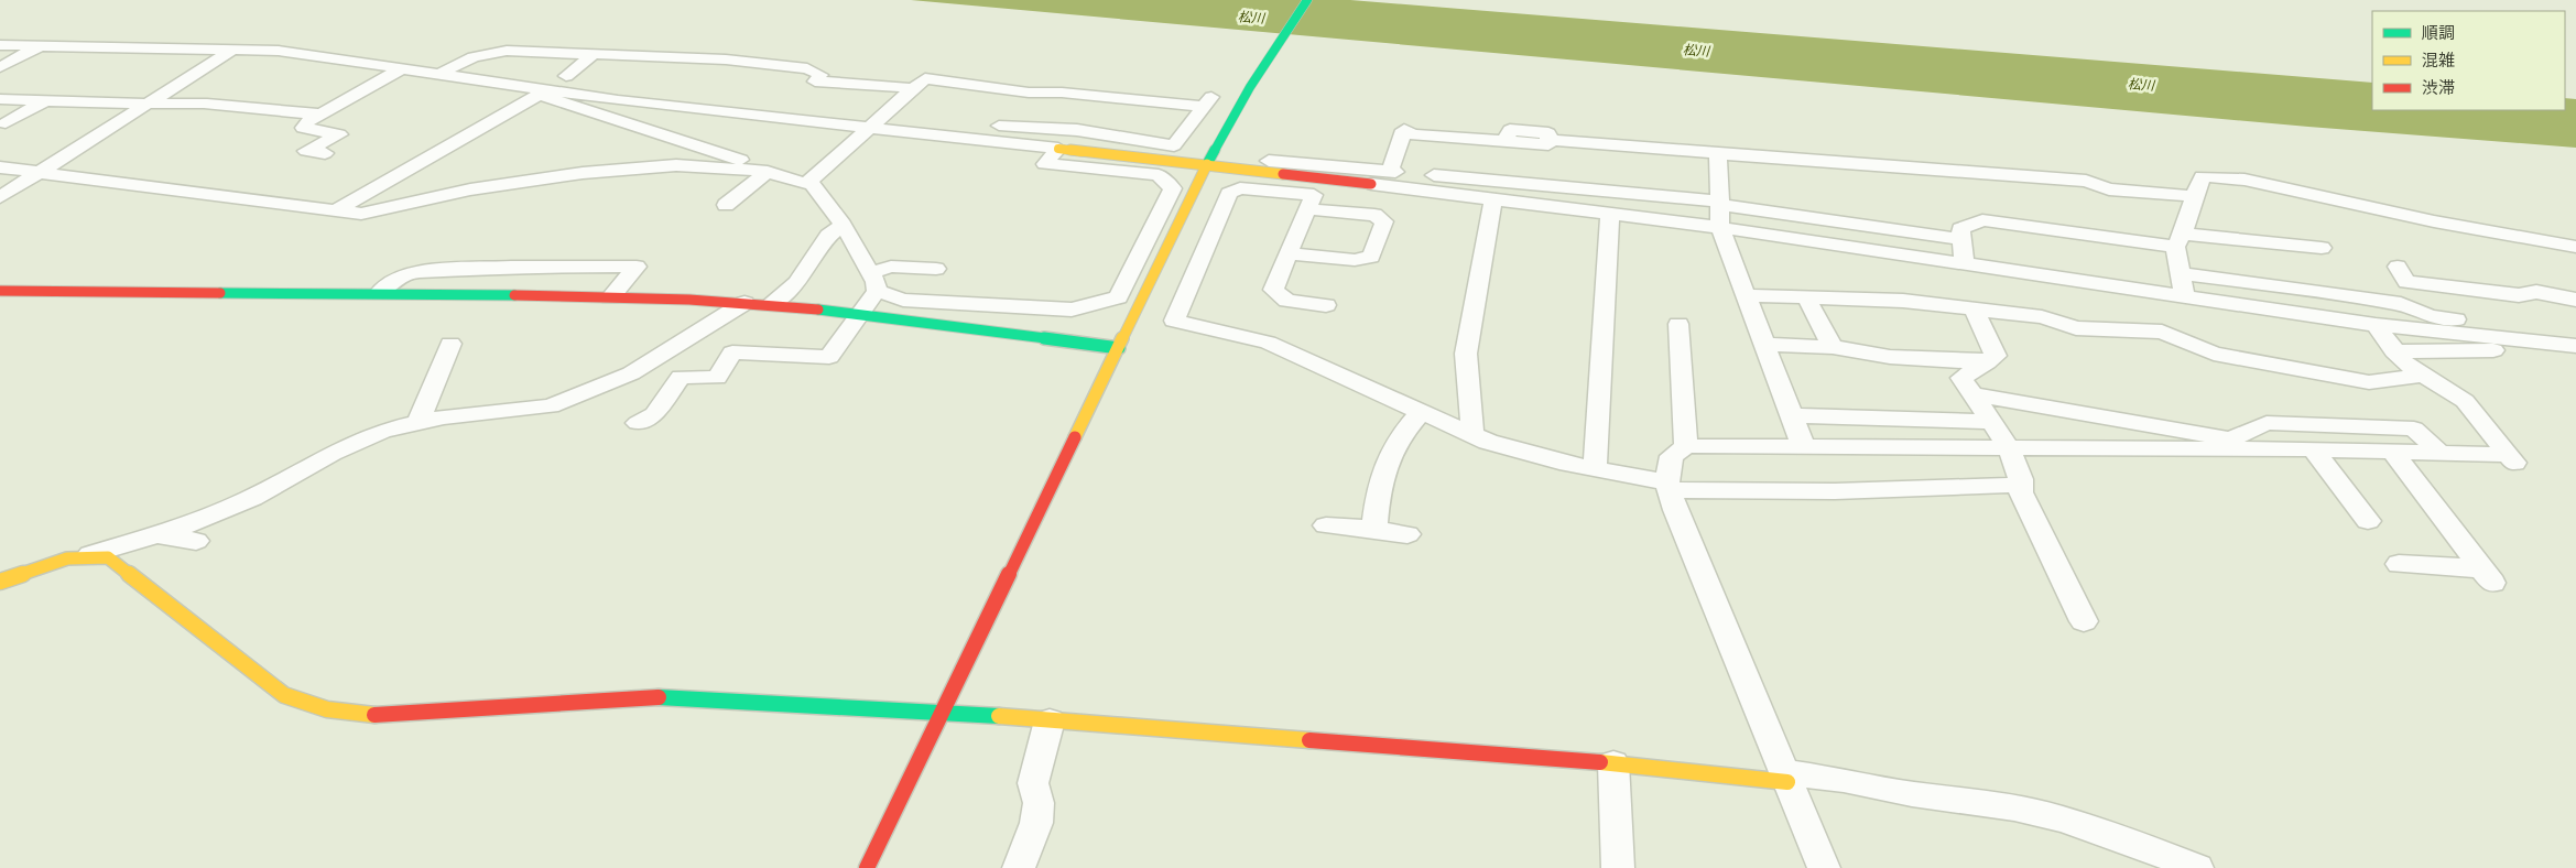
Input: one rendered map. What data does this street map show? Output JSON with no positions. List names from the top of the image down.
{
  "water": ["松川"],
  "legend": ["順調", "混雑", "渋滞"]
}
